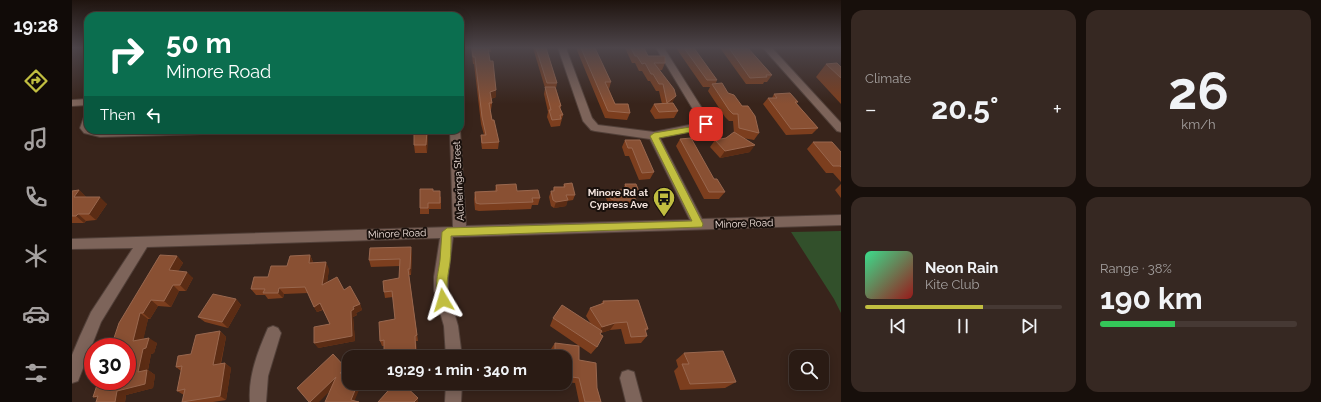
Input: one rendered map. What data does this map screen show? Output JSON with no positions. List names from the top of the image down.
{
  "streets": {
    "street": ["Alcheringa Street", "Minore Road"]
  },
  "crossings": [
    ["Alcheringa Street", "Minore Road"]
  ],
  "places": {
    "bus stop": ["Minore Rd at Cypress Ave"]
  },
  "page": {
    "tabs": "19:28",
    "tile": [
      "Climate",
      ["26", "km/h"],
      ["Range · 38%", "190 km"]
    ],
    "turn": ["50 m", "Minore Road"],
    "heat": ["−", "20.5°", "+"],
    "then": "Then",
    "song": ["Neon Rain", "Kite Club"],
    "limit": "30",
    "trip": "19:29 · 1 min · 340 m"
  }
}
